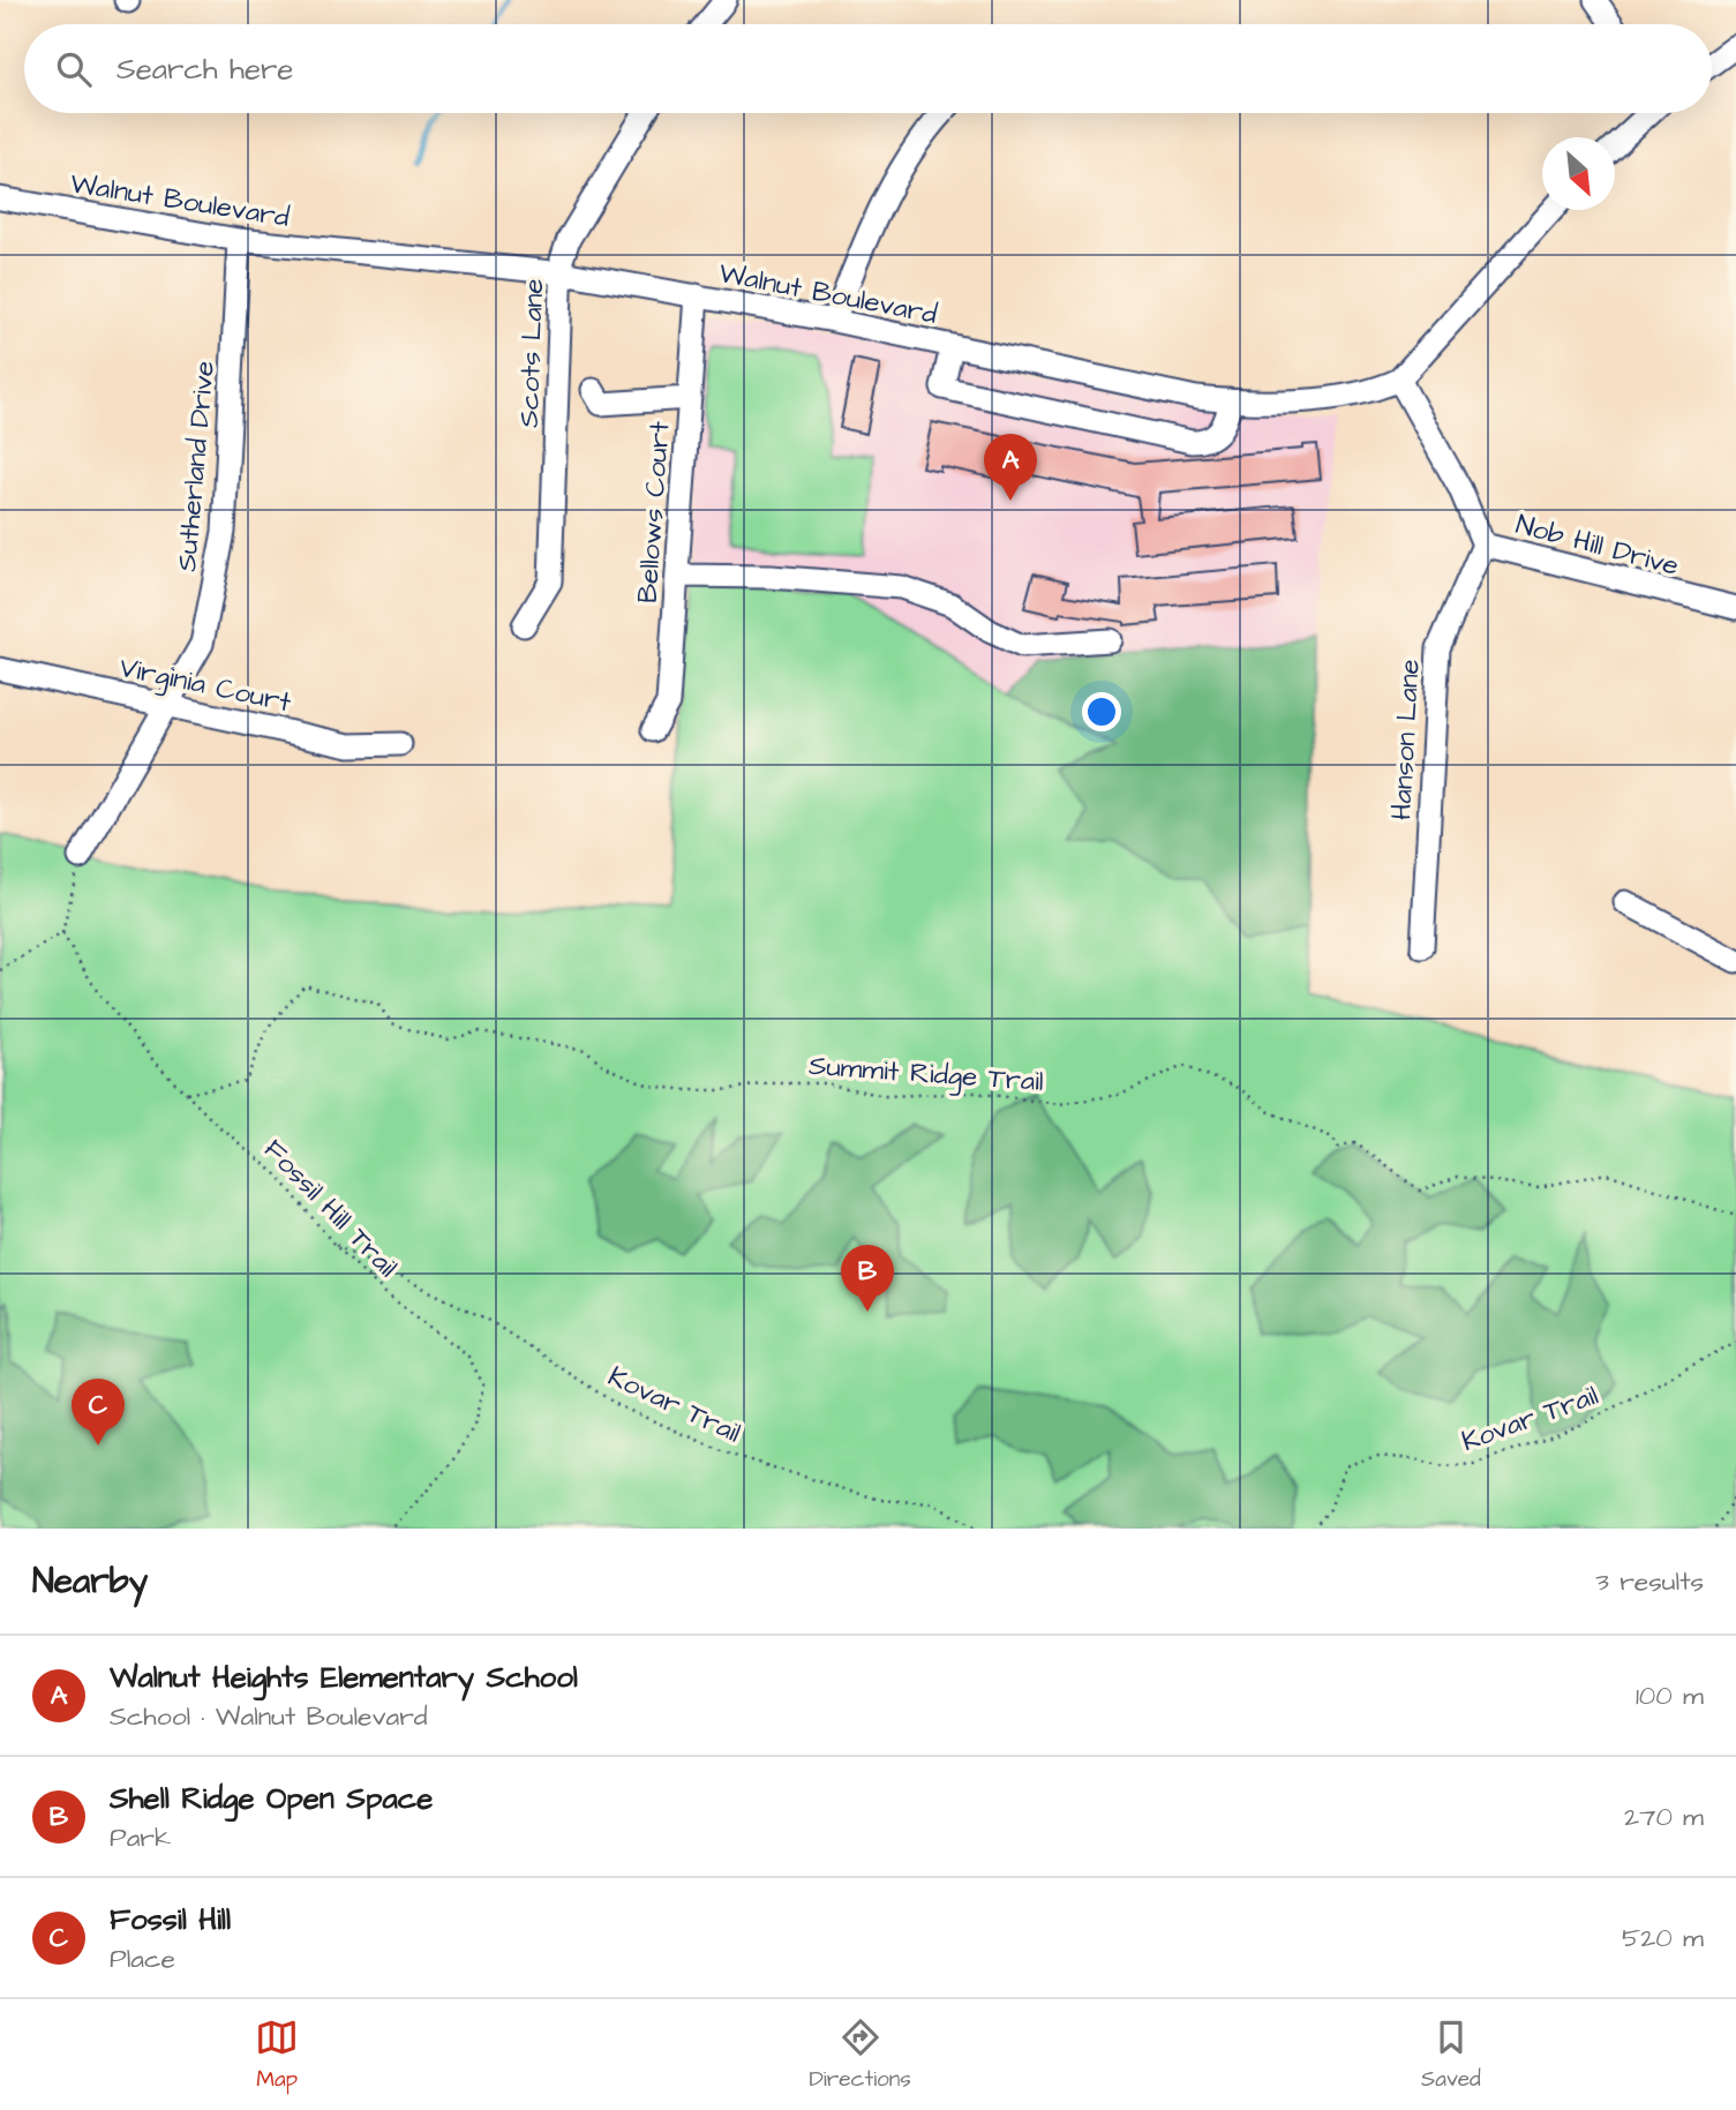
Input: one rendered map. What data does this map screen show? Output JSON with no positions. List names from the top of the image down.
{
  "streets": {
    "street": [
      "Walnut Boulevard",
      "Scots Lane",
      "Sutherland Drive",
      "Bellows Court",
      "Nob Hill Drive",
      "Virginia Court",
      "Hanson Lane"
    ],
    "path": ["Summit Ridge Trail", "Fossil Hill Trail", "Kovar Trail"]
  },
  "crossings": [
    ["Walnut Boulevard", "Scots Lane"],
    ["Walnut Boulevard", "Sutherland Drive"],
    ["Walnut Boulevard", "Bellows Court"],
    ["Walnut Boulevard", "Nob Hill Drive"],
    ["Sutherland Drive", "Virginia Court"],
    ["Nob Hill Drive", "Hanson Lane"],
    ["Summit Ridge Trail", "Fossil Hill Trail"],
    ["Fossil Hill Trail", "Kovar Trail"]
  ],
  "north": "bottom right",
  "page": {
    "search": "Search here",
    "pins": ["A", "B", "C"],
    "heading": ["Nearby", "3 results"],
    "list": [
      {
        "mark": "A",
        "name": "Walnut Heights Elementary School",
        "note": "School · Walnut Boulevard",
        "value": "100 m"
      },
      {
        "mark": "B",
        "name": "Shell Ridge Open Space",
        "note": "Park",
        "value": "270 m"
      },
      {
        "mark": "C",
        "name": "Fossil Hill",
        "note": "Place",
        "value": "520 m"
      }
    ],
    "nav": ["Map", "Directions", "Saved"]
  }
}
